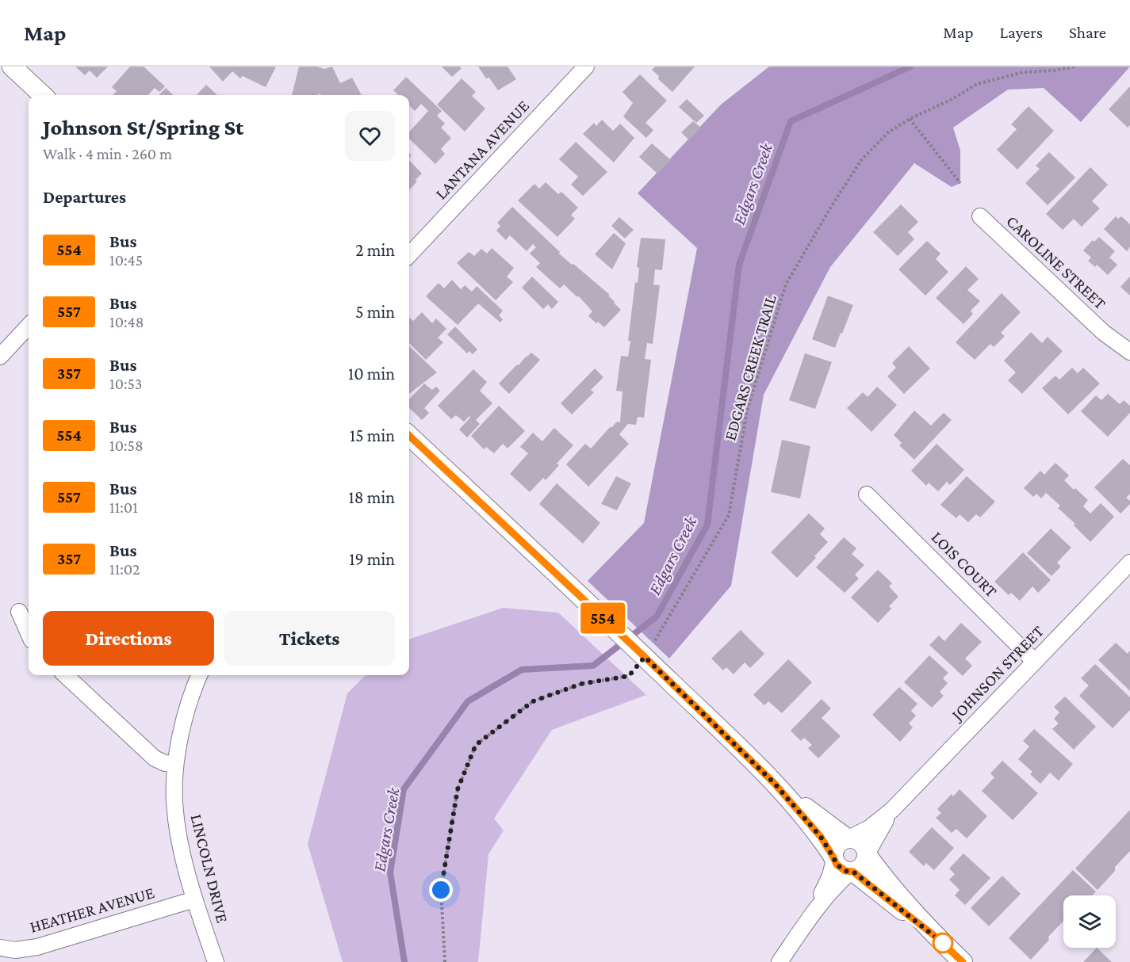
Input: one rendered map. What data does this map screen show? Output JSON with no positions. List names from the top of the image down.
{
  "streets": {
    "street": [
      "LANTANA AVENUE",
      "CAROLINE STREET",
      "LOIS COURT",
      "JOHNSON STREET",
      "LINCOLN DRIVE",
      "HEATHER AVENUE"
    ],
    "path": ["EDGARS CREEK TRAIL"]
  },
  "crossings": [
    ["LOIS COURT", "JOHNSON STREET"],
    ["LINCOLN DRIVE", "HEATHER AVENUE"]
  ],
  "water": ["Edgars Creek"],
  "lines": ["bus line 554"],
  "page": {
    "header": "Map",
    "nav": ["Map", "Layers", "Share"],
    "on_map": "554",
    "heading": [
      ["Johnson St/Spring St", "Walk · 4 min · 260 m"],
      "Departures"
    ],
    "list": [
      {
        "mark": "554",
        "name": "Bus",
        "note": "10:45",
        "value": "2 min"
      },
      {
        "mark": "557",
        "name": "Bus",
        "note": "10:48",
        "value": "5 min"
      },
      {
        "mark": "357",
        "name": "Bus",
        "note": "10:53",
        "value": "10 min"
      },
      {
        "mark": "554",
        "name": "Bus",
        "note": "10:58",
        "value": "15 min"
      },
      {
        "mark": "557",
        "name": "Bus",
        "note": "11:01",
        "value": "18 min"
      },
      {
        "mark": "357",
        "name": "Bus",
        "note": "11:02",
        "value": "19 min"
      }
    ],
    "buttons": ["Directions", "Tickets"]
  }
}
